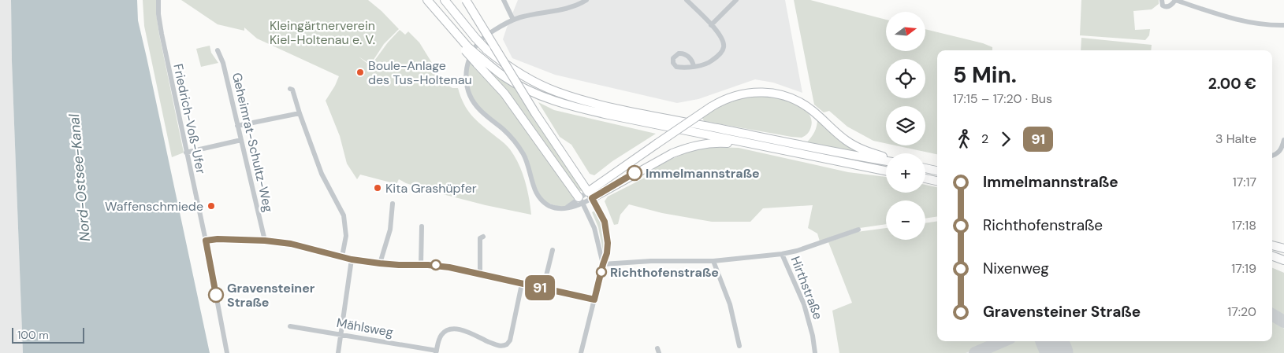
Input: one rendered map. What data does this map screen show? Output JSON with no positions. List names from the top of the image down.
{
  "streets": {
    "street": [
      "Friedrich-Voß-Ufer",
      "Geheimrat-Schultz-Weg",
      "Hirthstraße",
      "Mählsweg"
    ]
  },
  "water": ["Nord-Ostsee-Kanal"],
  "parks": ["Kleingärtnerverein Kiel-Holtenau e. V."],
  "places": [
    "Boule-Anlage des Tus-Holtenau",
    "Immelmannstraße",
    "Kita Grashüpfer",
    "Waffenschmiede",
    "Richthofenstraße",
    "Gravensteiner Straße"
  ],
  "lines": ["bus line 91"],
  "scale_bar": "100 m",
  "north": "right",
  "page": {
    "on_map": "91",
    "map_buttons": ["+", "−"],
    "heading": ["5 Min.", "17:15 – 17:20 · Bus", "2.00 €"],
    "legs": ["2", "91", "3 Halte"],
    "list": [
      {
        "name": "Immelmannstraße",
        "value": "17:17"
      },
      {
        "name": "Richthofenstraße",
        "value": "17:18"
      },
      {
        "name": "Nixenweg",
        "value": "17:19"
      },
      {
        "name": "Gravensteiner Straße",
        "value": "17:20"
      }
    ],
    "scale": "100 m"
  }
}
